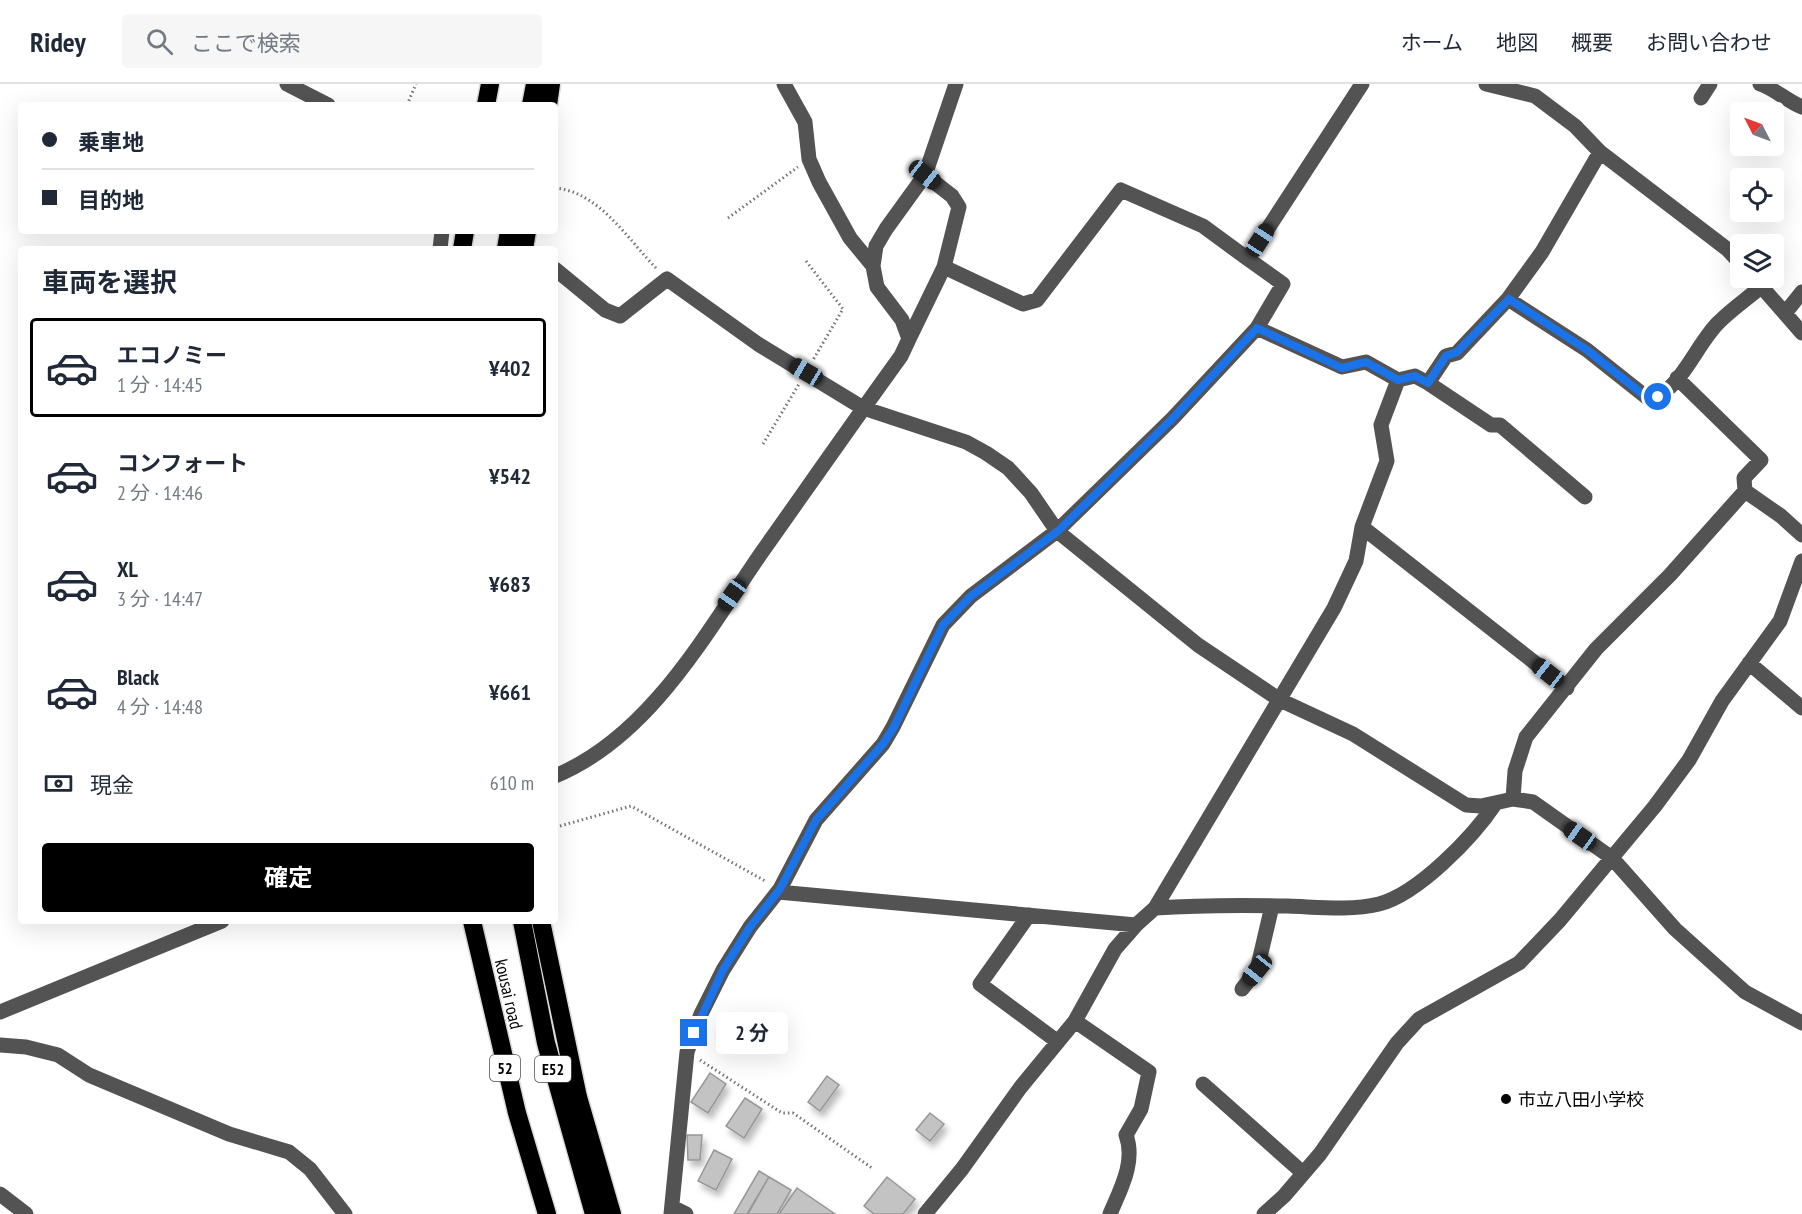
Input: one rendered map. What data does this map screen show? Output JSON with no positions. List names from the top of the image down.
{
  "streets": {
    "highway": ["kousai road", "52", "E52"]
  },
  "places": ["市立八田小学校"],
  "north": "top left",
  "page": {
    "header": "Ridey",
    "search": "ここで検索",
    "nav": [
      "ホーム",
      "地図",
      "概要",
      "お問い合わせ"
    ],
    "banner": ["乗車地", "目的地"],
    "heading": "車両を選択",
    "list": [
      {
        "name": "エコノミー",
        "note": "1 分 · 14:45",
        "value": "¥402"
      },
      {
        "name": "コンフォート",
        "note": "2 分 · 14:46",
        "value": "¥542"
      },
      {
        "name": "XL",
        "note": "3 分 · 14:47",
        "value": "¥683"
      },
      {
        "name": "Black",
        "note": "4 分 · 14:48",
        "value": "¥661"
      }
    ],
    "pay": ["現金", "610 m"],
    "buttons": "確定",
    "bubble": "2 分"
  }
}
